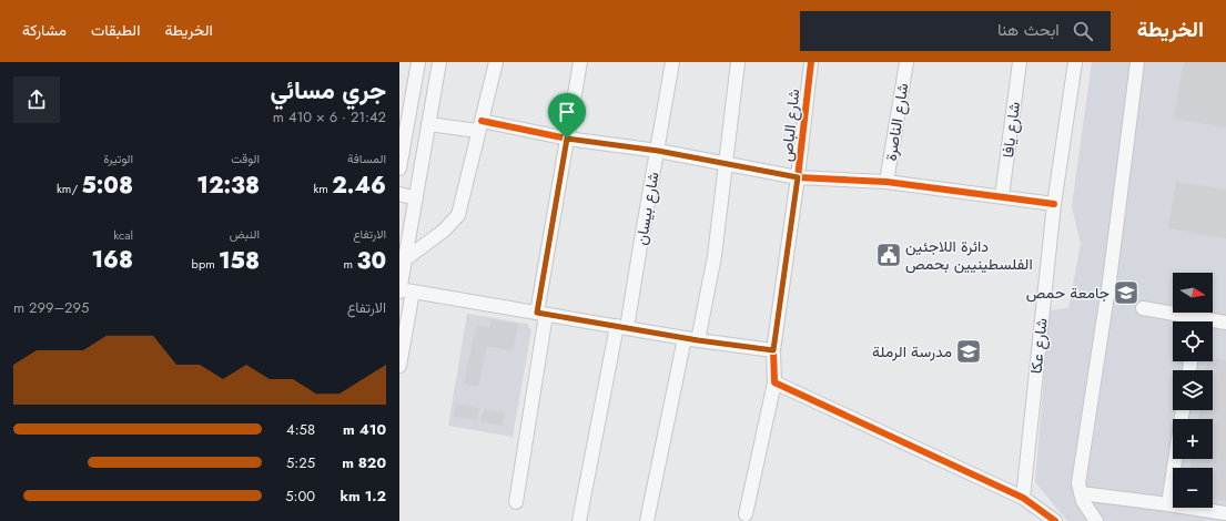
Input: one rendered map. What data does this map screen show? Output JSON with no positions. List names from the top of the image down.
{
  "streets": {
    "street": [
      "شارع الناصرة",
      "شارع الباص",
      "شارع يافا",
      "شارع بيسان",
      "شارع عكا"
    ]
  },
  "places": {
    "public building": ["دائرة اللاجئين الفلسطينيين بحمص"],
    "school or university": ["جامعة حمص", "مدرسة الرملة"]
  },
  "north": "right",
  "page": {
    "header": "الخريطة",
    "search": "ابحث هنا",
    "nav": ["الخريطة", "الطبقات", "مشاركة"],
    "heading": ["جري مسائي", "21:42 · 6 × 410 m"],
    "stats": [
      ["المسافة", "2.46 km"],
      ["الوقت", "12:38"],
      ["الوتيرة", "5:08 /km"],
      ["الارتفاع", "30 m"],
      ["النبض", "158 bpm"],
      ["kcal", "168"]
    ],
    "map_buttons": ["+", "−"],
    "chart": ["الارتفاع", "295–299 m"],
    "list": [
      {
        "name": "410 m",
        "note": "4:58"
      },
      {
        "name": "820 m",
        "note": "5:25"
      },
      {
        "name": "1.2 km",
        "note": "5:00"
      }
    ]
  }
}
